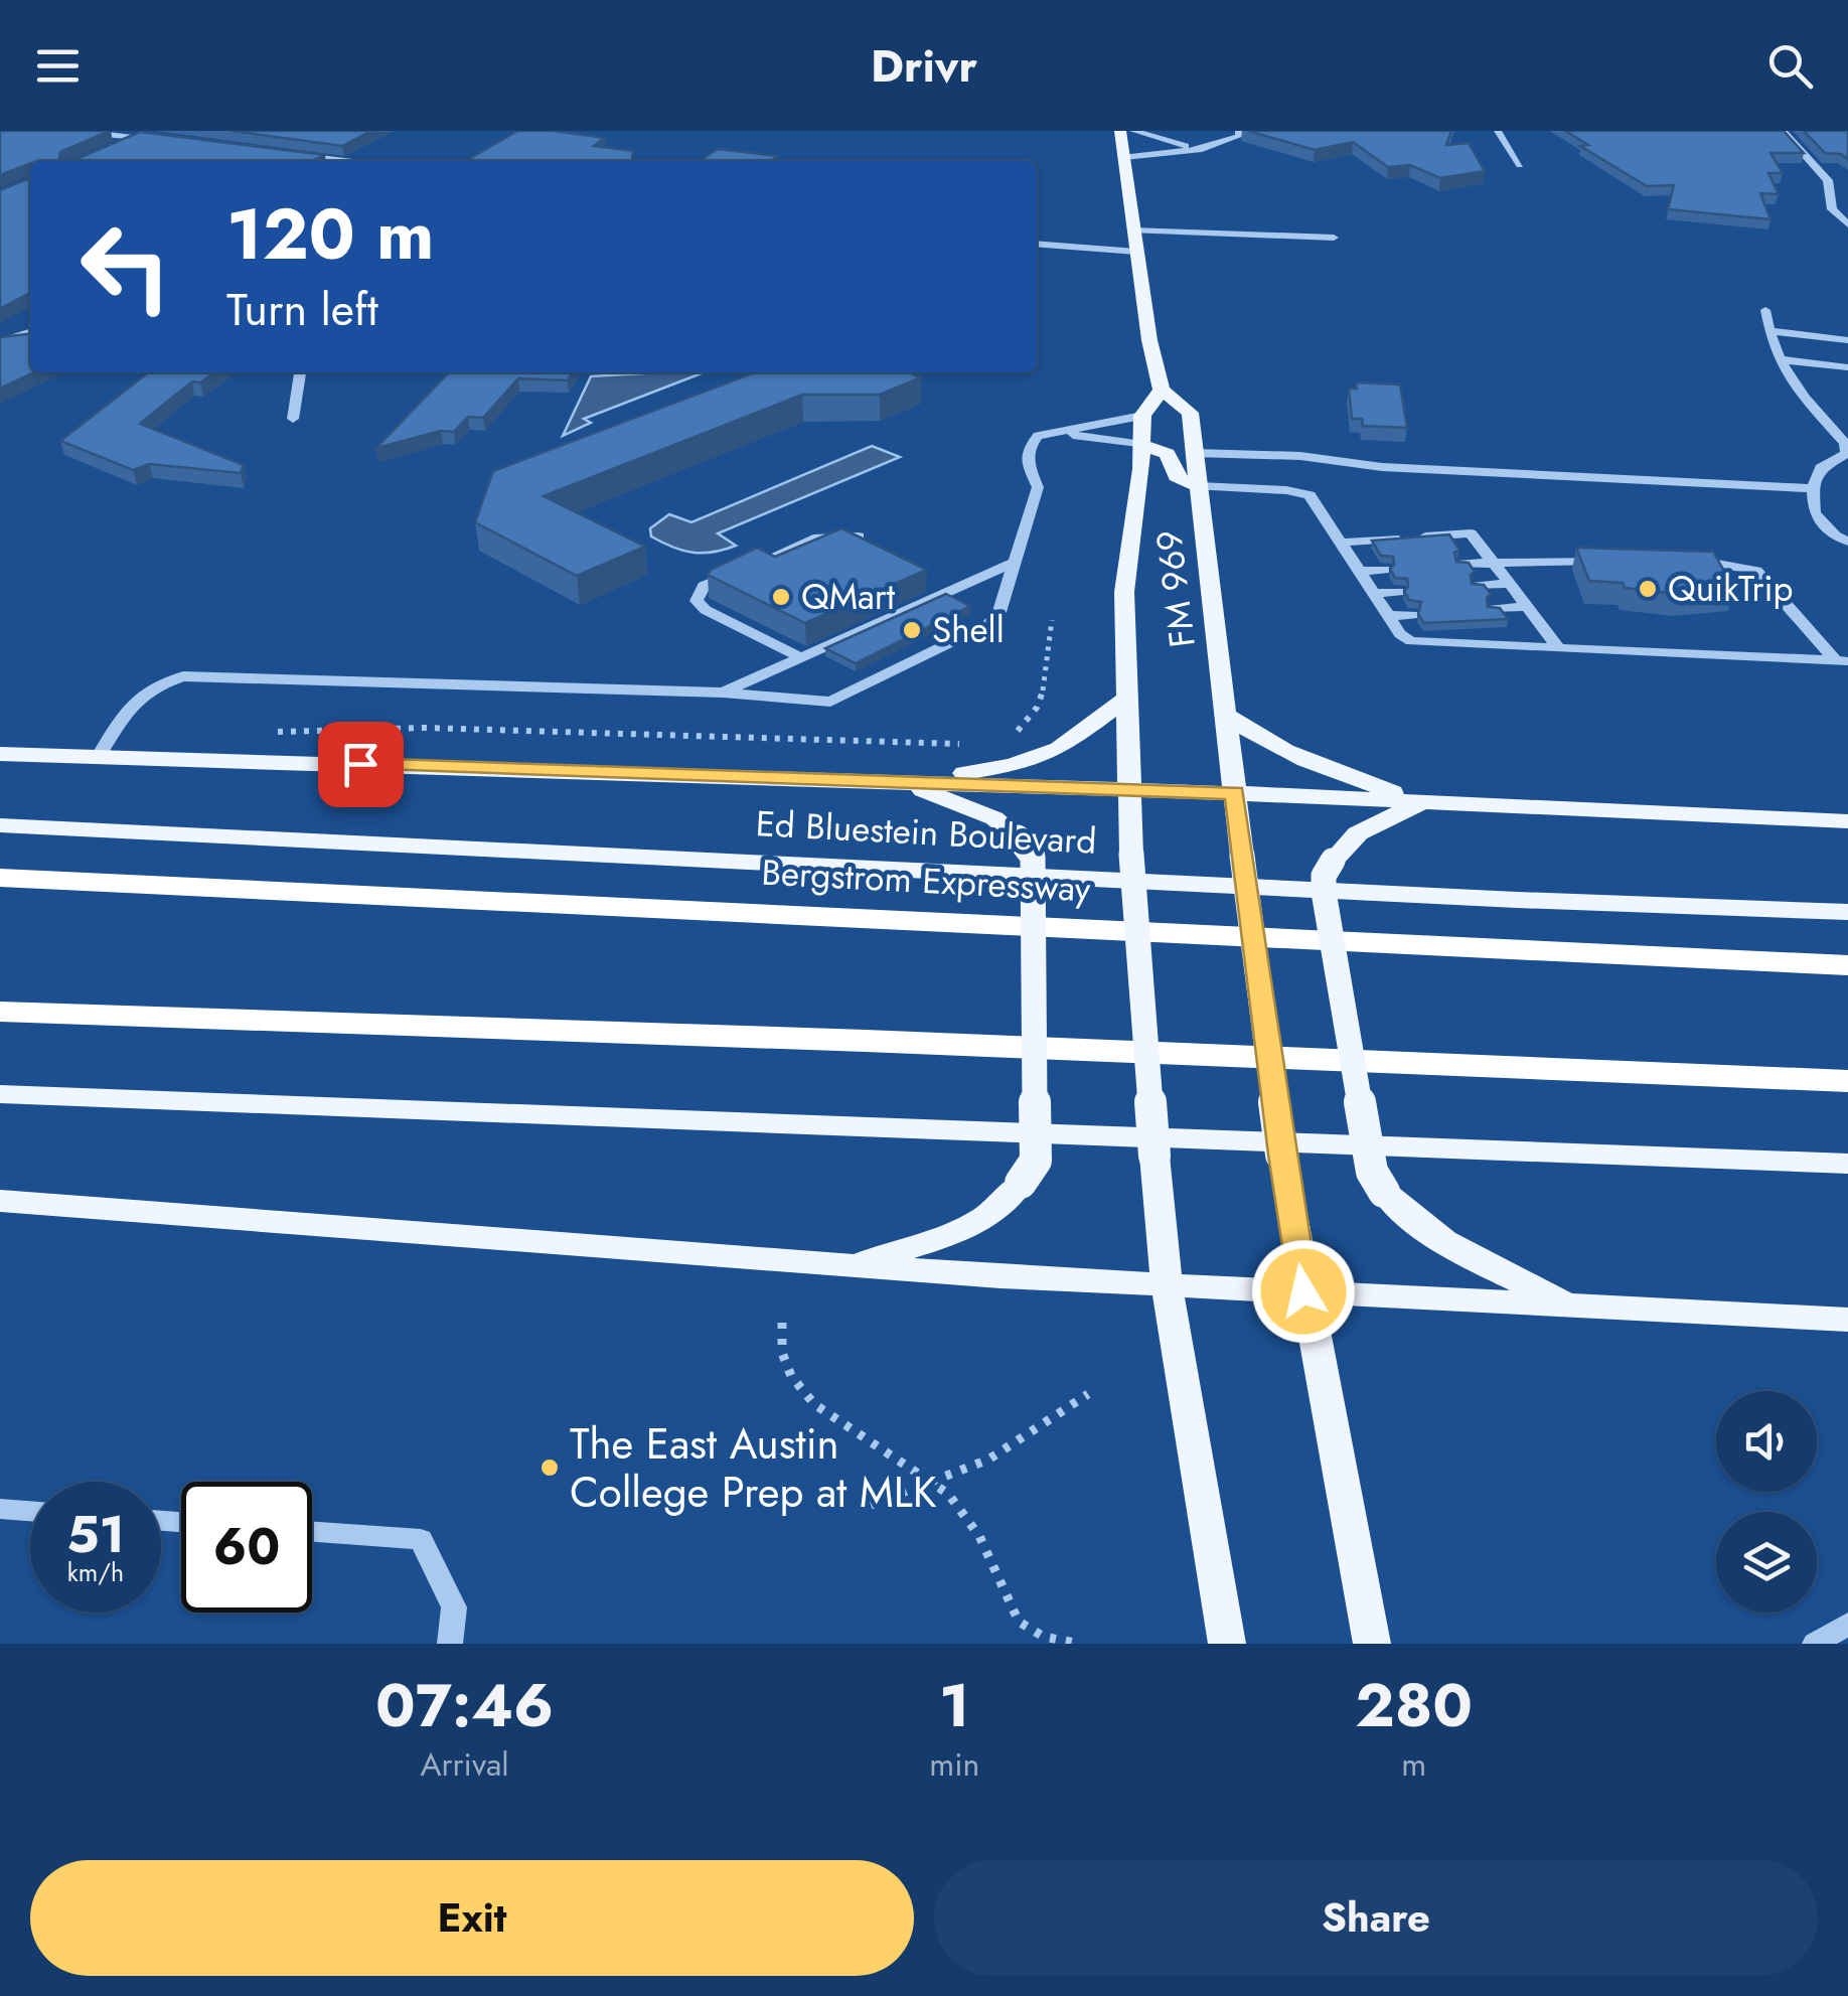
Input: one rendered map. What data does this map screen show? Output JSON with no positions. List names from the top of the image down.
{
  "streets": {
    "highway": ["Bergstrom Expressway"],
    "main road": ["FM 969", "Ed Bluestein Boulevard"]
  },
  "crossings": [
    ["FM 969", "Ed Bluestein Boulevard"]
  ],
  "places": [
    "QuikTrip",
    "QMart",
    "Shell",
    "The East Austin College Prep at MLK"
  ],
  "page": {
    "header": "Drivr",
    "turn": ["120 m", "Turn left"],
    "speed": "51 km/h",
    "limit": "60",
    "eta": [
      "07:46",
      "Arrival",
      "1",
      "min",
      "280",
      "m"
    ],
    "buttons": ["Exit", "Share"]
  }
}
